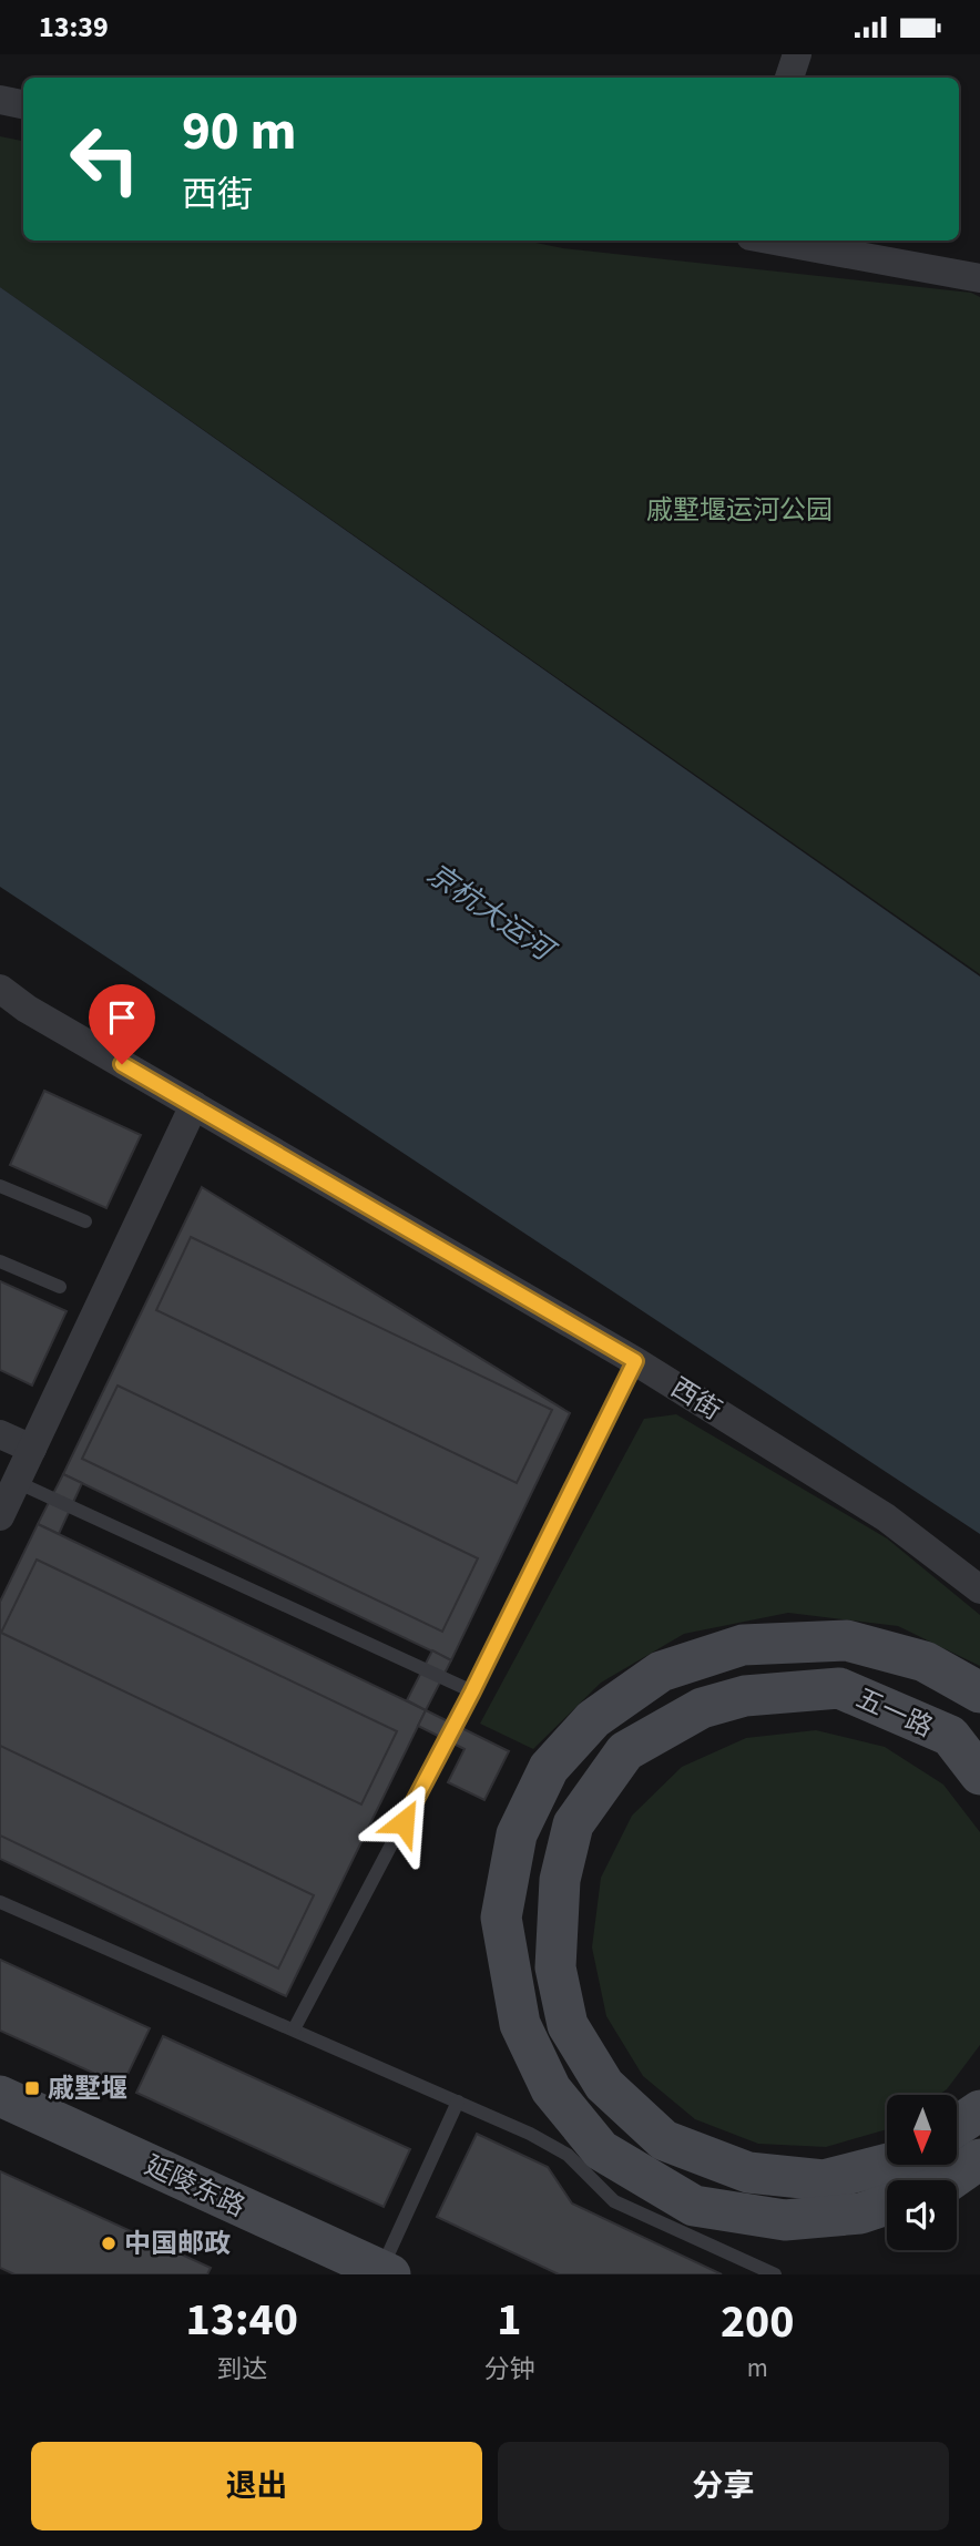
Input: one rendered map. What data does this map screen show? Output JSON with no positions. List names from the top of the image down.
{
  "streets": {
    "main road": ["五一路", "延陵东路"],
    "street": ["西街"]
  },
  "water": ["京杭大运河"],
  "parks": ["戚墅堰运河公园"],
  "places": {
    "transit": ["戚墅堰"],
    "other": ["中国邮政"]
  },
  "north": "bottom",
  "page": {
    "status": "13:39",
    "turn": ["90 m", "西街"],
    "eta": [
      "13:40",
      "到达",
      "1",
      "分钟",
      "200",
      "m"
    ],
    "buttons": ["退出", "分享"]
  }
}
